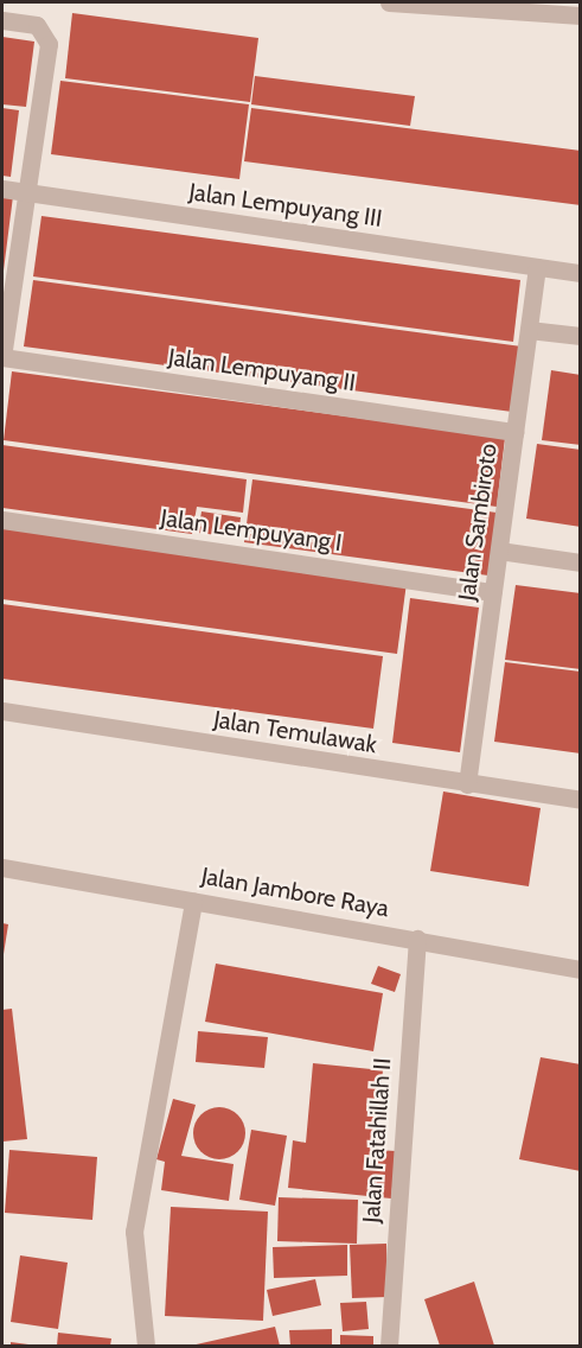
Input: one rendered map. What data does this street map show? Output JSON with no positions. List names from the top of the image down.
{
  "streets": {
    "street": [
      "Jalan Lempuyang III",
      "Jalan Lempuyang II",
      "Jalan Sambiroto",
      "Jalan Lempuyang I",
      "Jalan Temulawak",
      "Jalan Jambore Raya",
      "Jalan Fatahillah II"
    ]
  },
  "crossings": [
    ["Jalan Lempuyang III", "Jalan Sambiroto"],
    ["Jalan Lempuyang II", "Jalan Sambiroto"],
    ["Jalan Sambiroto", "Jalan Lempuyang I"],
    ["Jalan Sambiroto", "Jalan Temulawak"],
    ["Jalan Jambore Raya", "Jalan Fatahillah II"]
  ]
}
